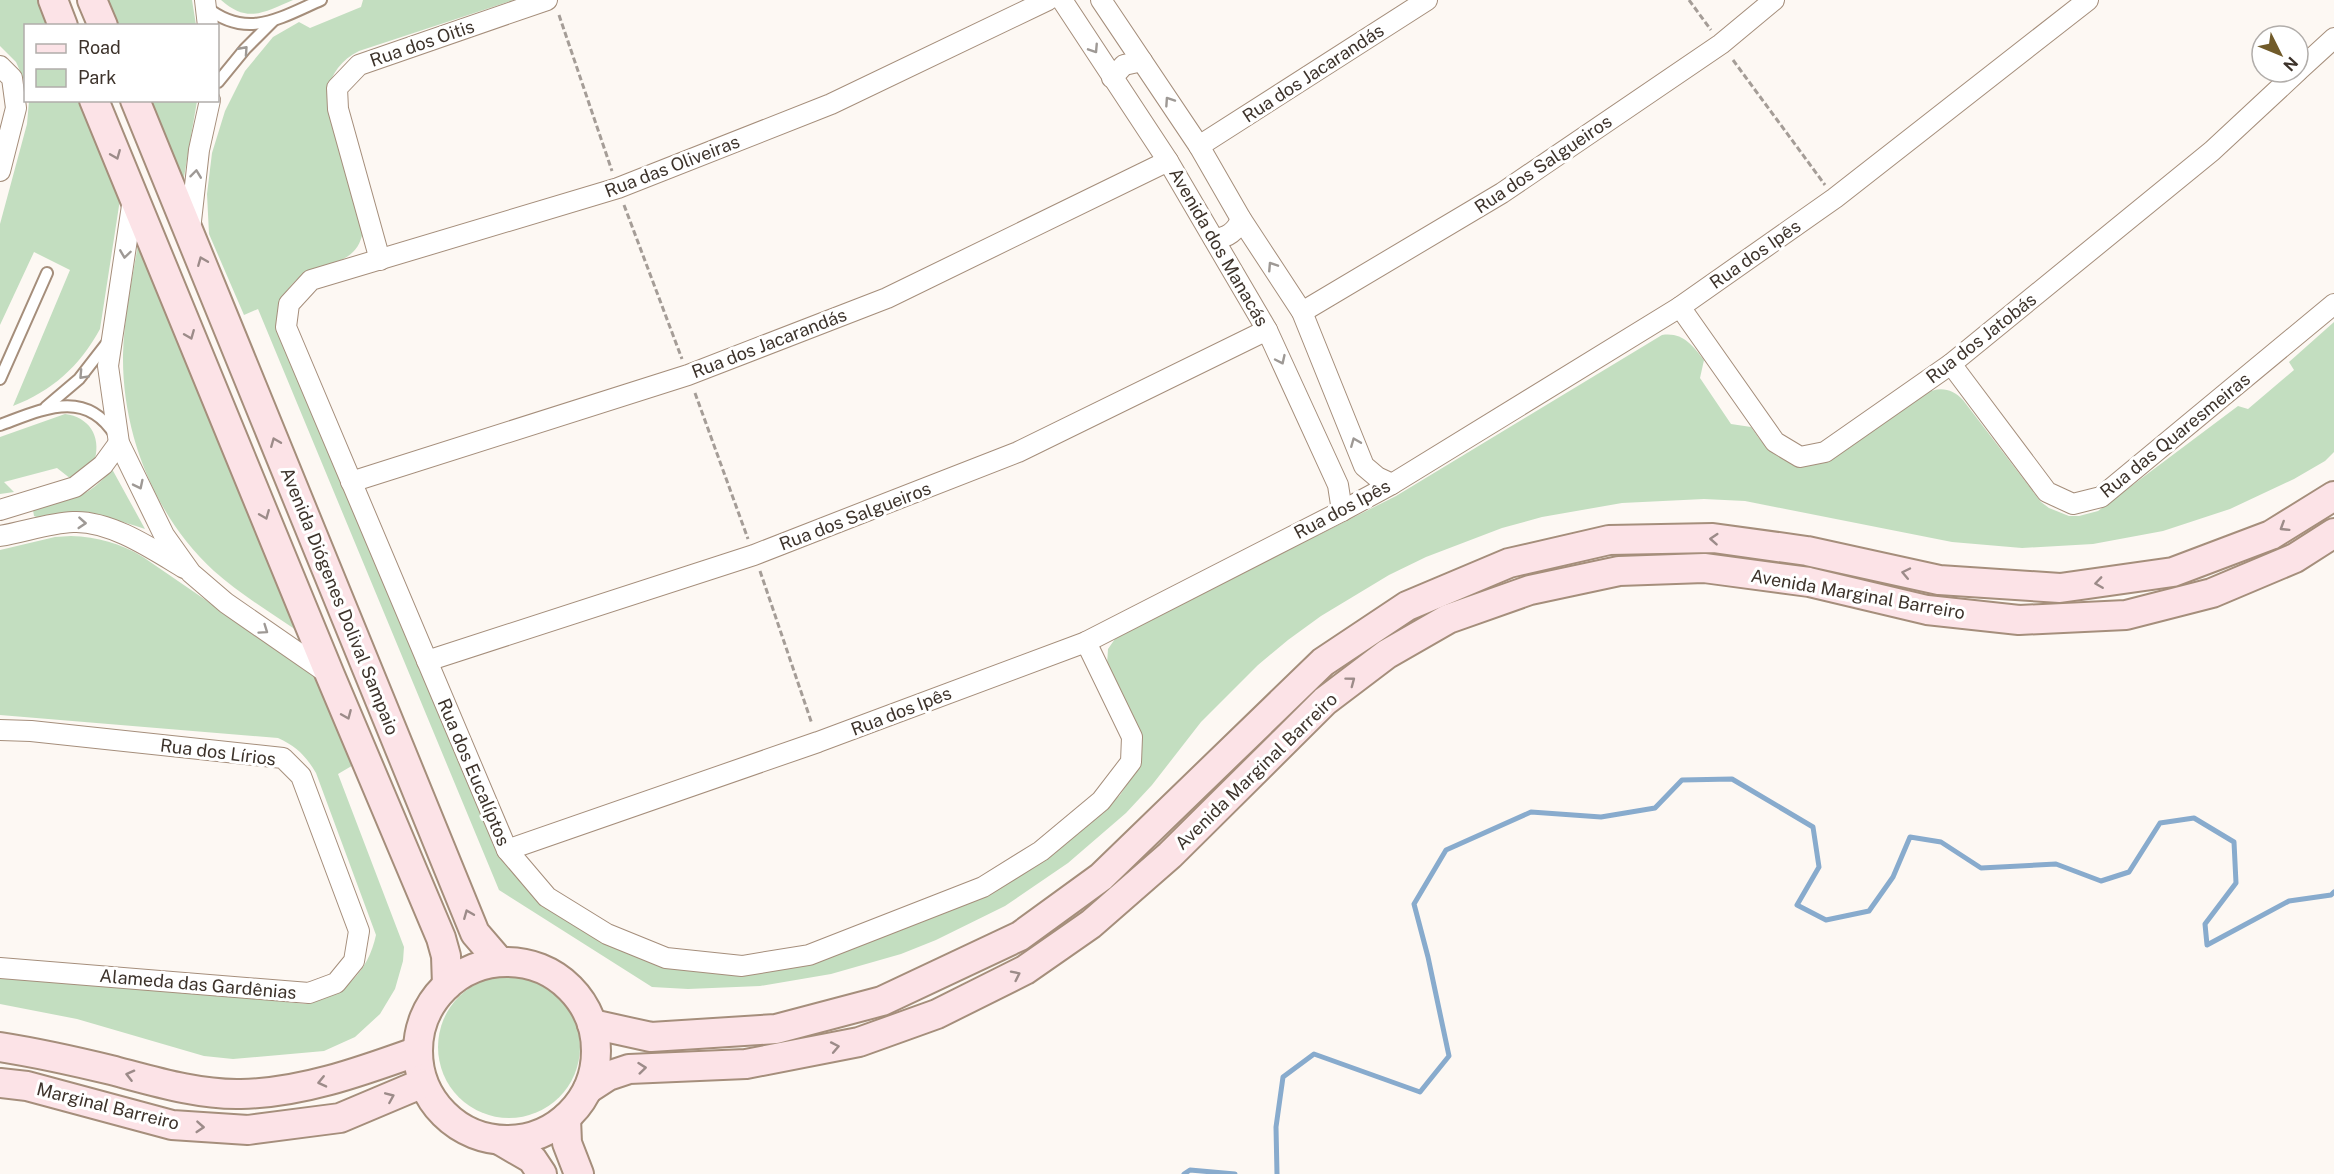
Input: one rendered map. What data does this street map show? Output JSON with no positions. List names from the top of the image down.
{
  "streets": {
    "street": [
      "Rua dos Oitis",
      "Rua dos Jacarandás",
      "Rua dos Salgueiros",
      "Rua das Oliveiras",
      "Avenida dos Manacás",
      "Rua dos Ipês",
      "Rua dos Jatobás",
      "Rua das Quaresmeiras",
      "Avenida Marginal Barreiro",
      "Avenida Diógenes Dolival Sampaio",
      "Rua dos Lírios",
      "Rua dos Eucalíptos",
      "Alameda das Gardênias",
      "Marginal Barreiro"
    ]
  },
  "crossings": [
    ["Rua dos Oitis", "Rua das Oliveiras"],
    ["Rua dos Jacarandás", "Avenida dos Manacás"],
    ["Rua dos Jacarandás", "Rua dos Eucalíptos"],
    ["Rua dos Salgueiros", "Avenida dos Manacás"],
    ["Rua dos Salgueiros", "Rua dos Eucalíptos"],
    ["Rua das Oliveiras", "Rua dos Eucalíptos"],
    ["Avenida dos Manacás", "Rua dos Ipês"],
    ["Rua dos Ipês", "Rua dos Jatobás"],
    ["Rua dos Ipês", "Rua dos Eucalíptos"],
    ["Rua dos Jatobás", "Rua das Quaresmeiras"],
    ["Avenida Marginal Barreiro", "Avenida Diógenes Dolival Sampaio"],
    ["Avenida Marginal Barreiro", "Marginal Barreiro"],
    ["Avenida Diógenes Dolival Sampaio", "Marginal Barreiro"],
    ["Rua dos Lírios", "Alameda das Gardênias"]
  ],
  "legend": ["Road", "Park"],
  "north": "bottom right"
}
